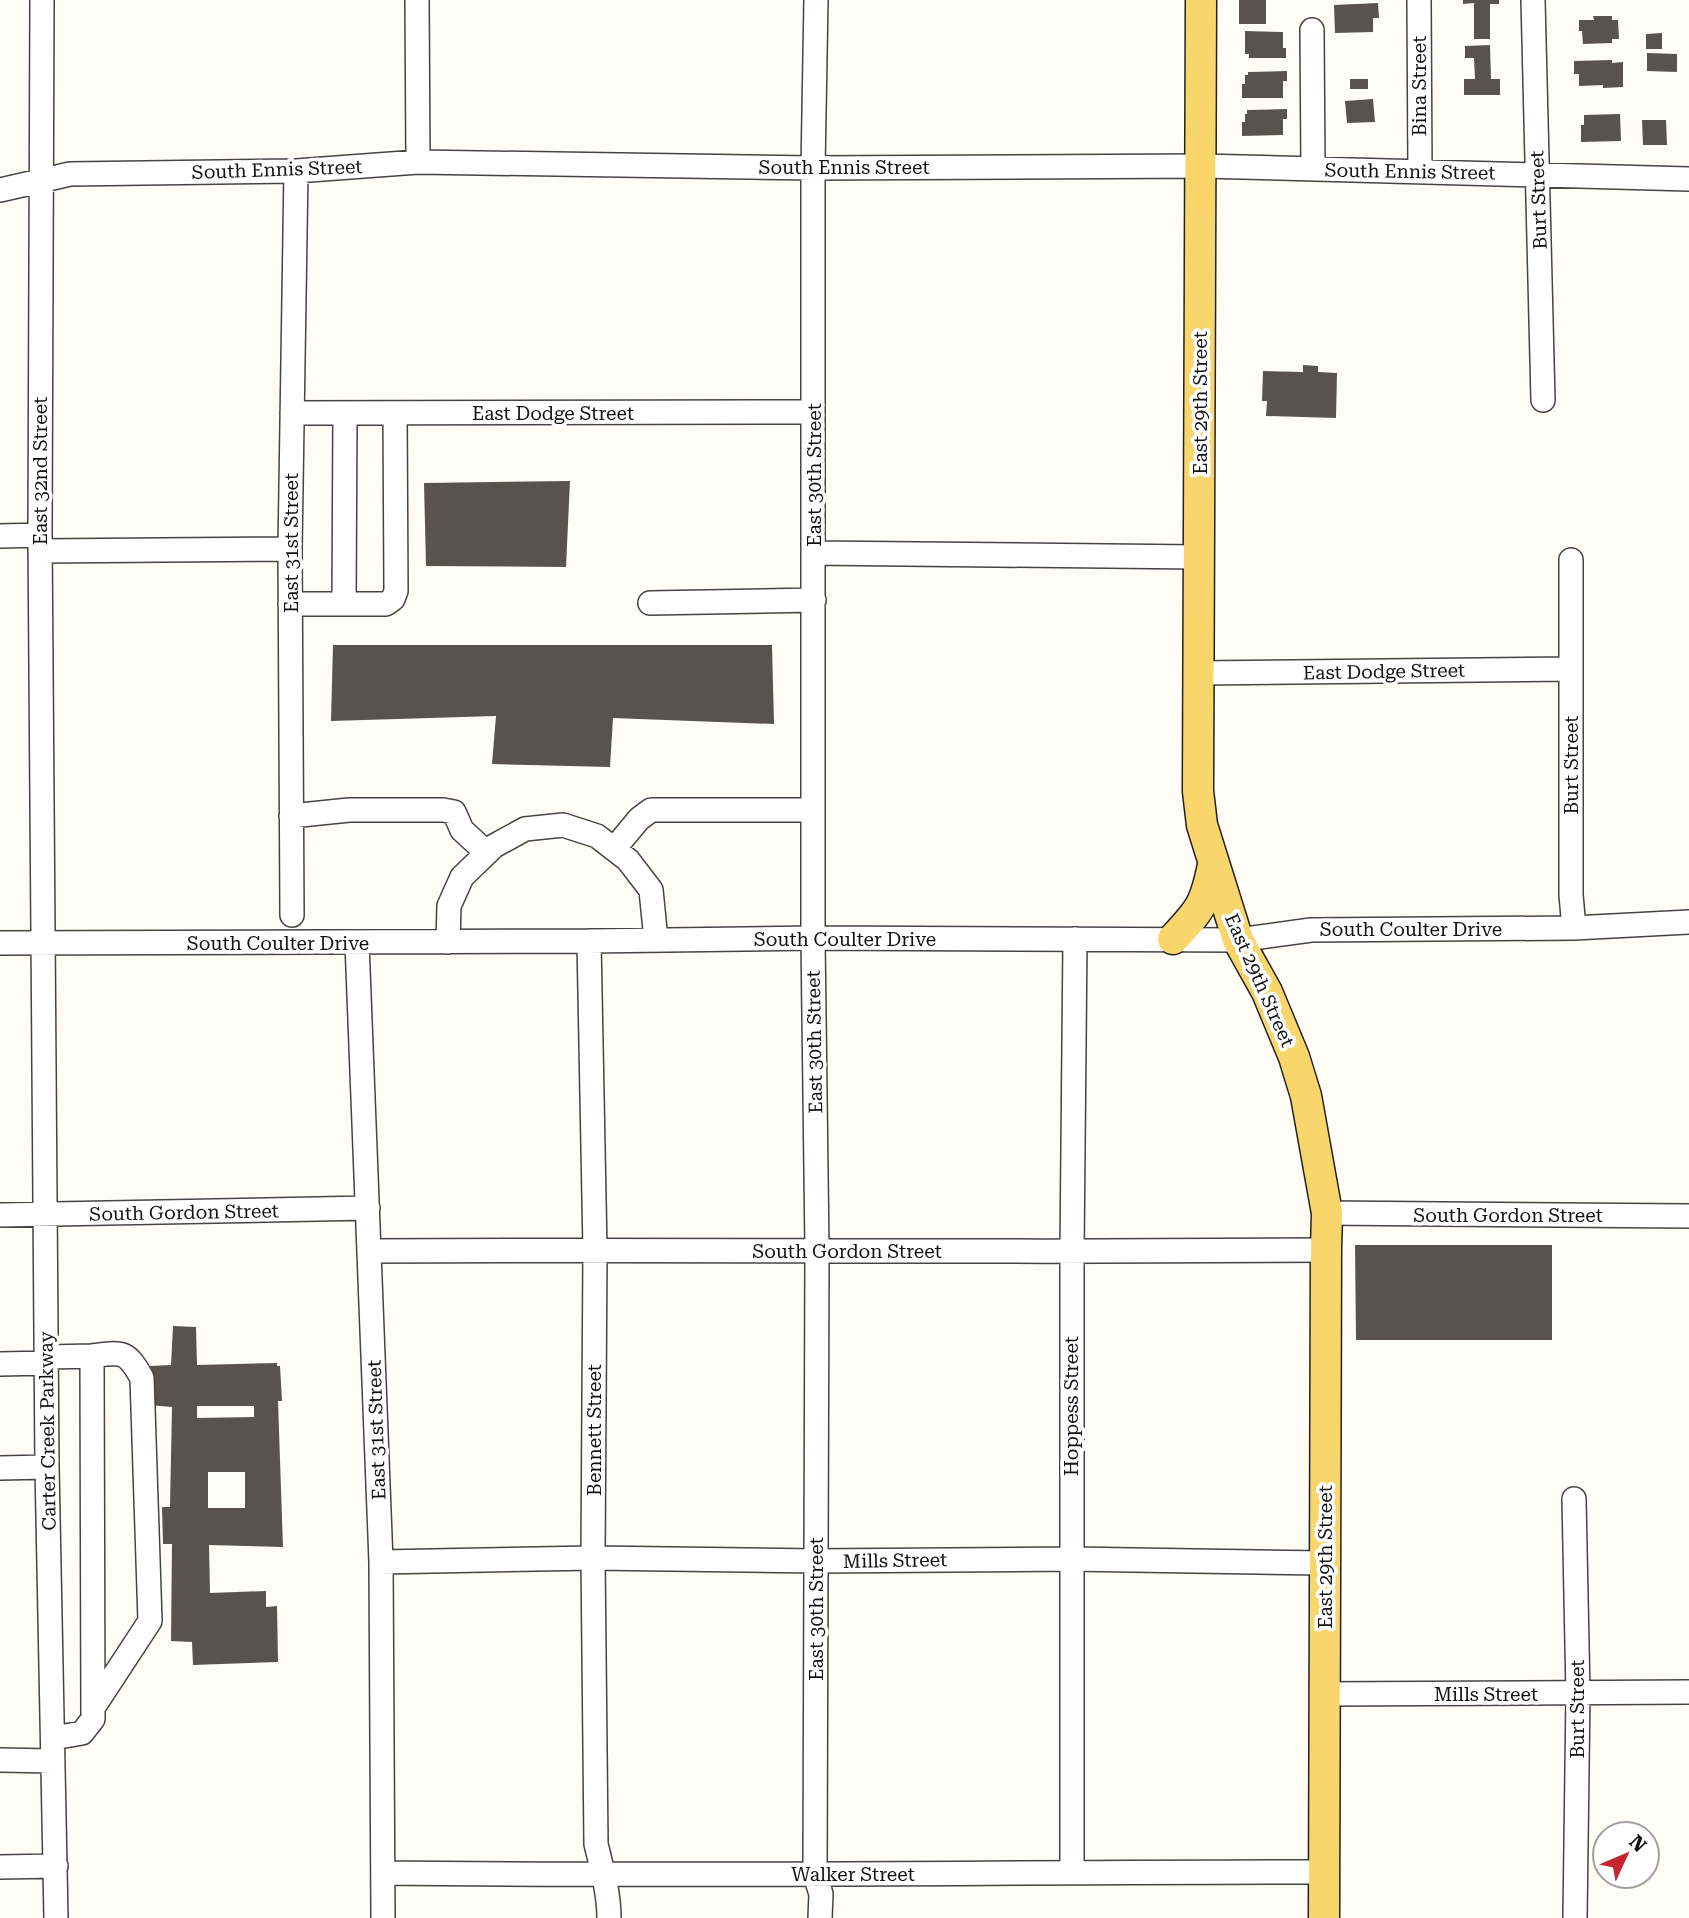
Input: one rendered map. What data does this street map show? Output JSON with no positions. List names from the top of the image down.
{
  "streets": {
    "main road": ["East 29th Street"],
    "street": [
      "Bina Street",
      "South Ennis Street",
      "Burt Street",
      "East Dodge Street",
      "East 32nd Street",
      "East 30th Street",
      "East 31st Street",
      "South Coulter Drive",
      "South Gordon Street",
      "Hoppess Street",
      "Bennett Street",
      "Carter Creek Parkway",
      "Mills Street",
      "Walker Street"
    ]
  },
  "crossings": [
    ["Bina Street", "South Ennis Street"],
    ["South Ennis Street", "Burt Street"],
    ["South Ennis Street", "East 29th Street"],
    ["South Ennis Street", "East 32nd Street"],
    ["South Ennis Street", "East 30th Street"],
    ["South Ennis Street", "East 31st Street"],
    ["Burt Street", "East Dodge Street"],
    ["Burt Street", "South Coulter Drive"],
    ["Burt Street", "Mills Street"],
    ["East 29th Street", "East Dodge Street"],
    ["East 29th Street", "South Coulter Drive"],
    ["East 29th Street", "South Gordon Street"],
    ["East 29th Street", "Mills Street"],
    ["East 29th Street", "Walker Street"],
    ["East Dodge Street", "East 30th Street"],
    ["East Dodge Street", "East 31st Street"],
    ["East 32nd Street", "South Coulter Drive"],
    ["East 32nd Street", "Carter Creek Parkway"],
    ["East 30th Street", "South Coulter Drive"],
    ["East 30th Street", "South Gordon Street"],
    ["East 30th Street", "Mills Street"],
    ["East 30th Street", "Walker Street"],
    ["East 31st Street", "South Coulter Drive"],
    ["East 31st Street", "South Gordon Street"],
    ["East 31st Street", "Mills Street"],
    ["East 31st Street", "Walker Street"],
    ["South Coulter Drive", "Hoppess Street"],
    ["South Coulter Drive", "Bennett Street"],
    ["South Coulter Drive", "Carter Creek Parkway"],
    ["South Gordon Street", "Hoppess Street"],
    ["South Gordon Street", "Bennett Street"],
    ["South Gordon Street", "Carter Creek Parkway"],
    ["Hoppess Street", "Mills Street"],
    ["Hoppess Street", "Walker Street"],
    ["Bennett Street", "Mills Street"],
    ["Bennett Street", "Walker Street"]
  ],
  "north": "top right"
}
